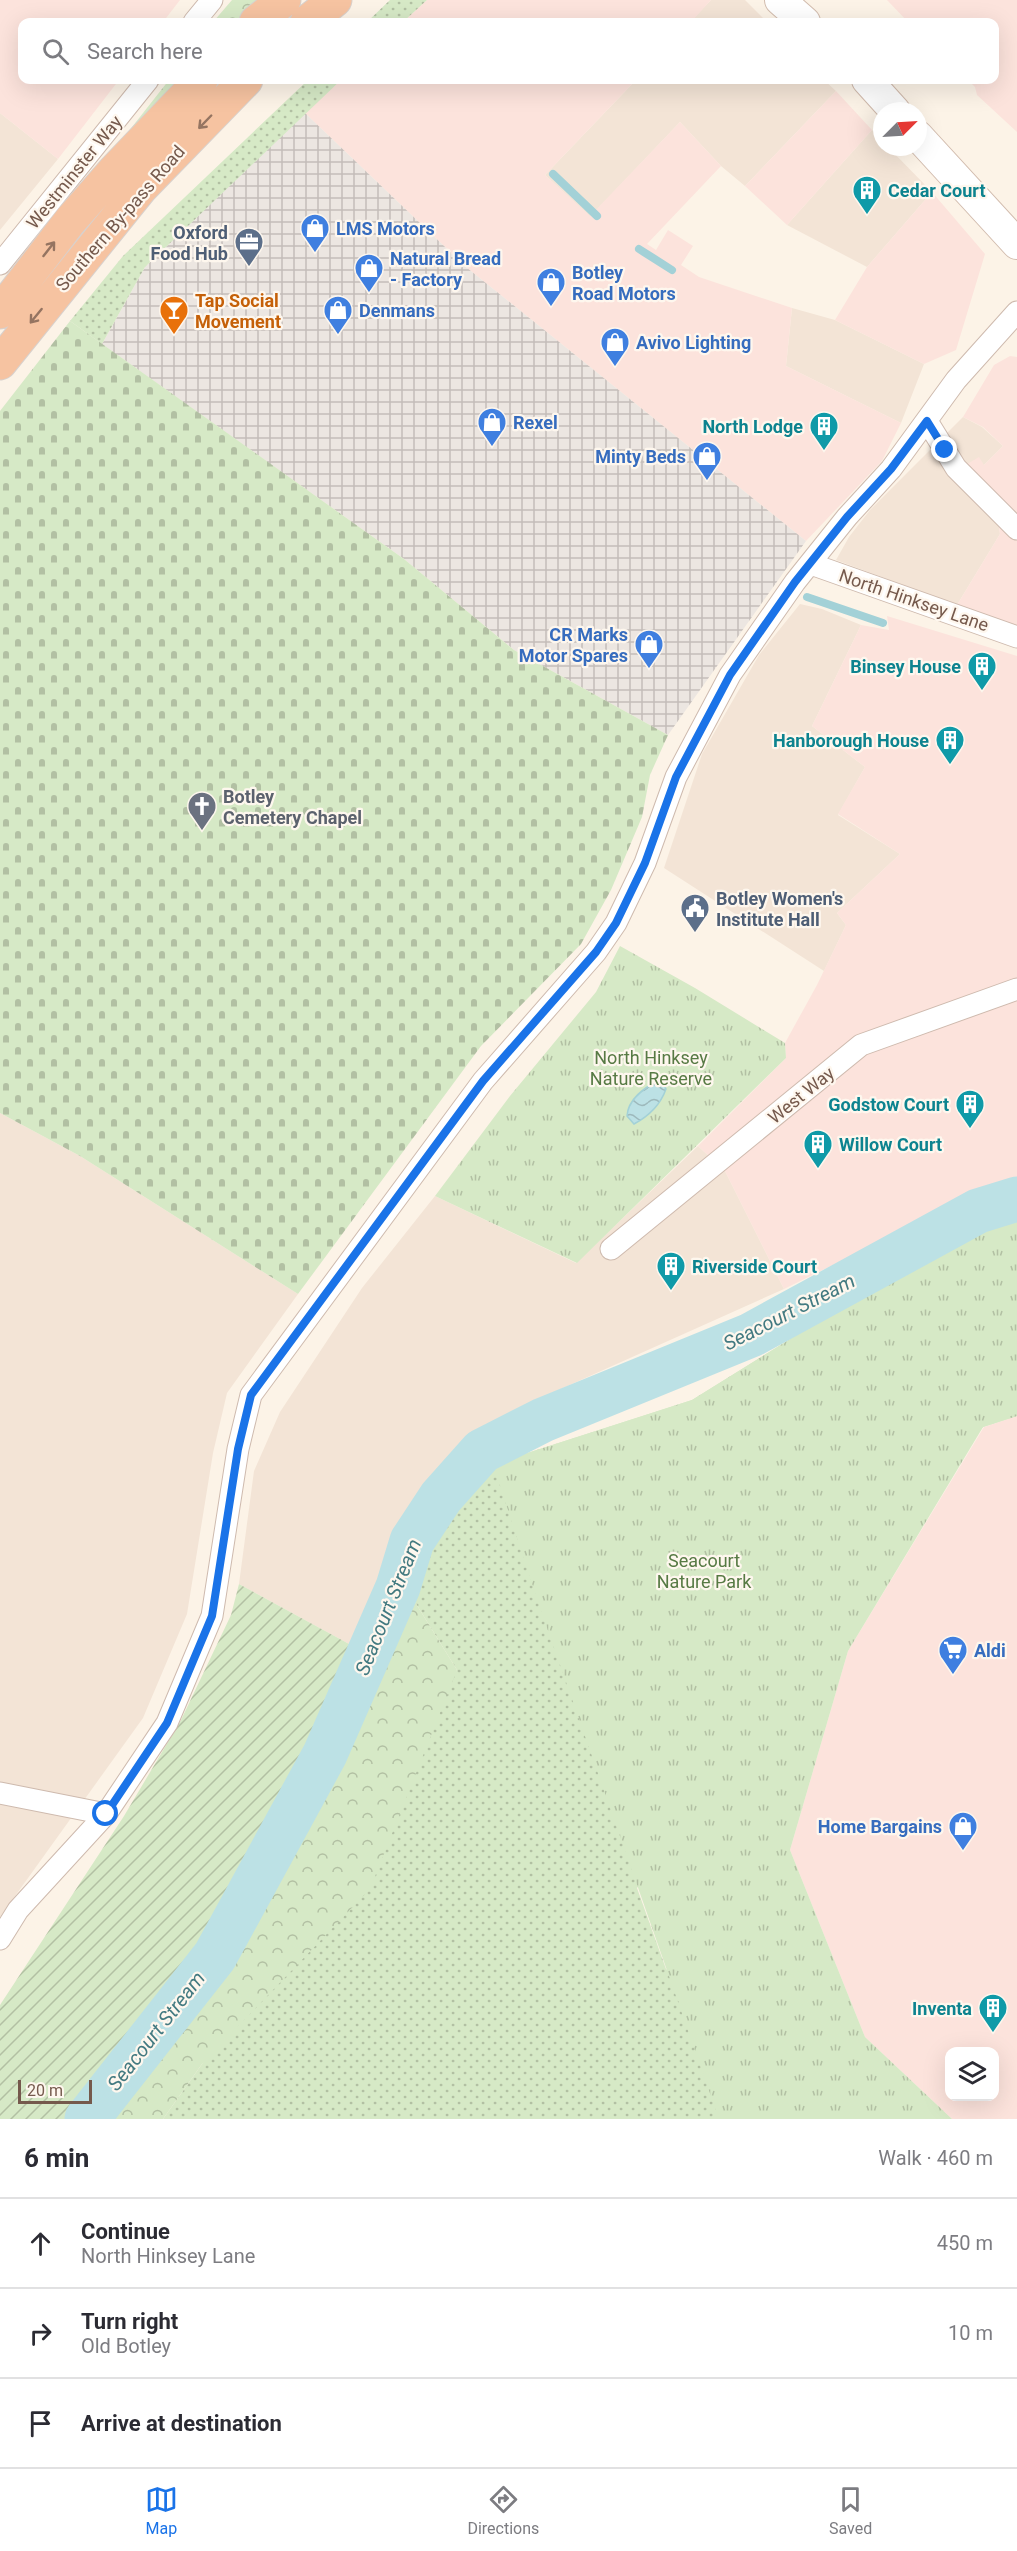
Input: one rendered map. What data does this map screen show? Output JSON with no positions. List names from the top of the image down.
{
  "streets": {
    "highway": ["Southern By-pass Road"],
    "street": ["Westminster Way", "North Hinksey Lane", "West Way"]
  },
  "water": ["Seacourt Stream"],
  "parks": ["North Hinksey Nature Reserve", "Seacourt Nature Park"],
  "places": {
    "building": [
      "Cedar Court",
      "North Lodge",
      "Binsey House",
      "Hanborough House",
      "Godstow Court",
      "Willow Court",
      "Riverside Court",
      "Inventa"
    ],
    "shop": [
      "LMS Motors",
      "Natural Bread - Factory",
      "Botley Road Motors",
      "Denmans",
      "Avivo Lighting",
      "Rexel",
      "Minty Beds",
      "CR Marks Motor Spares",
      "Home Bargains"
    ],
    "office": ["Oxford Food Hub"],
    "bar": ["Tap Social Movement"],
    "church": ["Botley Cemetery Chapel"],
    "public building": ["Botley Women's Institute Hall"],
    "supermarket": ["Aldi"]
  },
  "scale_bar": "20 m",
  "north": "top right",
  "page": {
    "search": "Search here",
    "scale": "20 m",
    "heading": ["6 min", "Walk · 460 m"],
    "list": [
      ["Continue", "North Hinksey Lane", "450 m"],
      ["Turn right", "Old Botley", "10 m"],
      "Arrive at destination"
    ],
    "nav": ["Map", "Directions", "Saved"]
  }
}
